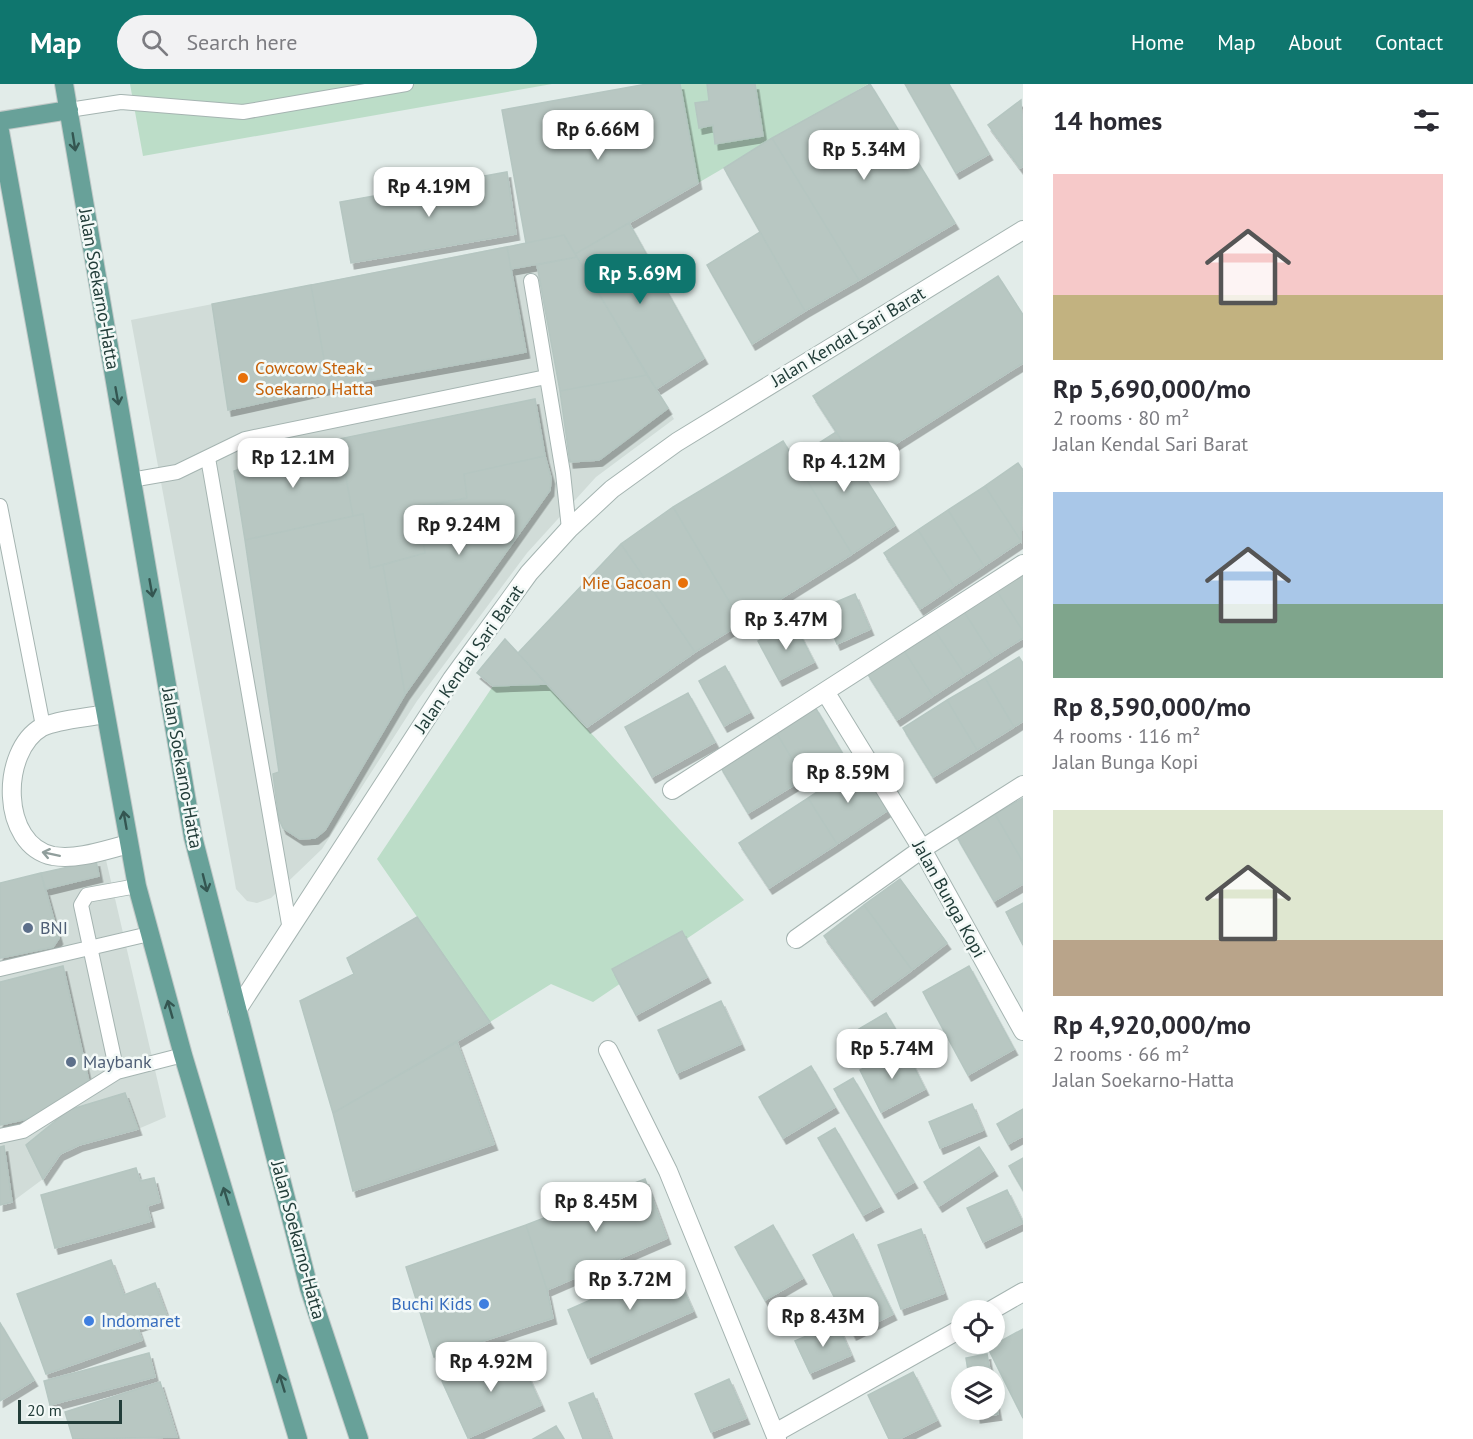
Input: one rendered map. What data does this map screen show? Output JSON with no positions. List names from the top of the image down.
{
  "streets": {
    "main road": ["Jalan Soekarno-Hatta"],
    "street": ["Jalan Kendal Sari Barat", "Jalan Bunga Kopi"]
  },
  "crossings": [
    ["Jalan Soekarno-Hatta", "Jalan Kendal Sari Barat"]
  ],
  "places": [
    "Cowcow Steak - Soekarno Hatta",
    "Mie Gacoan",
    "BNI",
    "Maybank",
    "Buchi Kids",
    "Indomaret"
  ],
  "scale_bar": "20 m",
  "page": {
    "header": "Map",
    "search": "Search here",
    "nav": [
      "Home",
      "Map",
      "About",
      "Contact"
    ],
    "heading": "14 homes",
    "price": [
      "Rp 6.66M",
      "Rp 5.34M",
      "Rp 4.19M",
      "Rp 5.69M",
      "Rp 12.1M",
      "Rp 4.12M",
      "Rp 9.24M",
      "Rp 3.47M",
      "Rp 8.59M",
      "Rp 5.74M",
      "Rp 8.45M",
      "Rp 3.72M",
      "Rp 8.43M",
      "Rp 4.92M"
    ],
    "list": [
      {
        "name": "Rp 5,690,000/mo",
        "note": "2 rooms · 80 m² · Jalan Kendal Sari Barat"
      },
      {
        "name": "Rp 8,590,000/mo",
        "note": "4 rooms · 116 m² · Jalan Bunga Kopi"
      },
      {
        "name": "Rp 4,920,000/mo",
        "note": "2 rooms · 66 m² · Jalan Soekarno-Hatta"
      }
    ],
    "scale": "20 m"
  }
}
